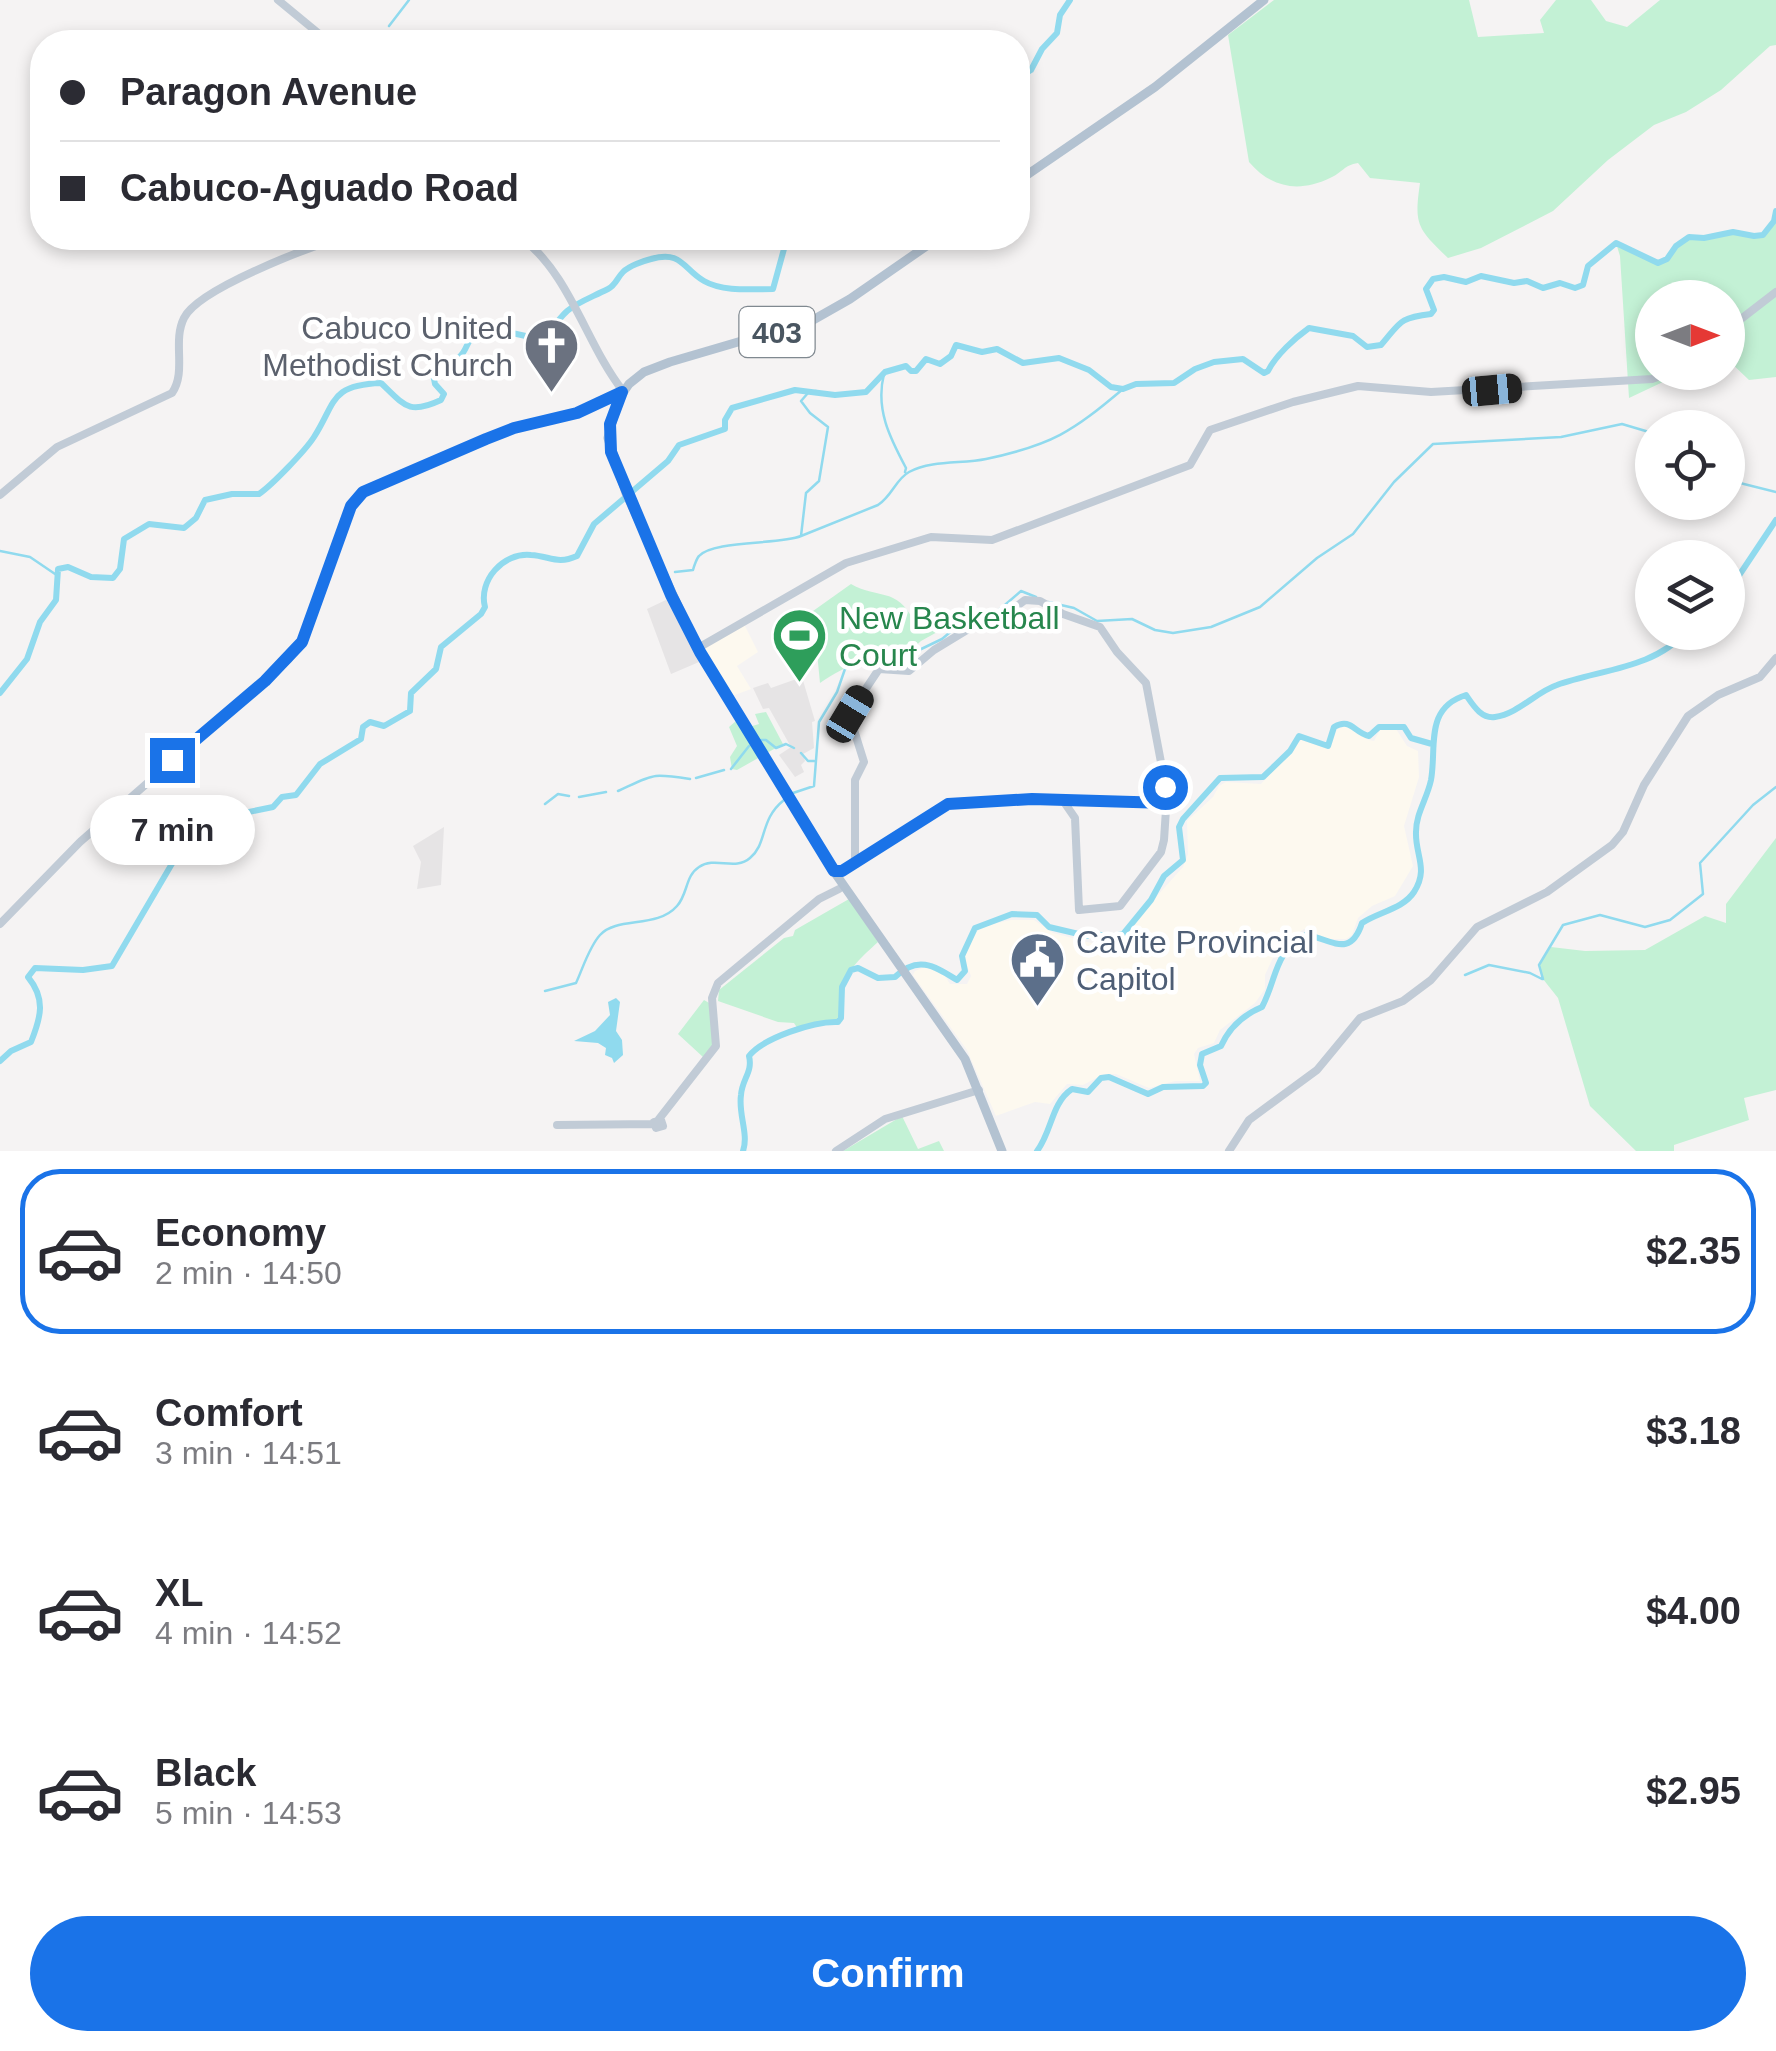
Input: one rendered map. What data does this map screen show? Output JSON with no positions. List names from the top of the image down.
{
  "streets": {
    "main road": ["403"]
  },
  "places": {
    "church": ["Cabuco United Methodist Church"],
    "sports": ["New Basketball Court"],
    "public building": ["Cavite Provincial Capitol"]
  },
  "north": "right",
  "page": {
    "banner": ["Paragon Avenue", "Cabuco-Aguado Road"],
    "bubble": "7 min",
    "list": [
      {
        "name": "Economy",
        "note": "2 min · 14:50",
        "value": "$2.35"
      },
      {
        "name": "Comfort",
        "note": "3 min · 14:51",
        "value": "$3.18"
      },
      {
        "name": "XL",
        "note": "4 min · 14:52",
        "value": "$4.00"
      },
      {
        "name": "Black",
        "note": "5 min · 14:53",
        "value": "$2.95"
      }
    ],
    "buttons": "Confirm"
  }
}
